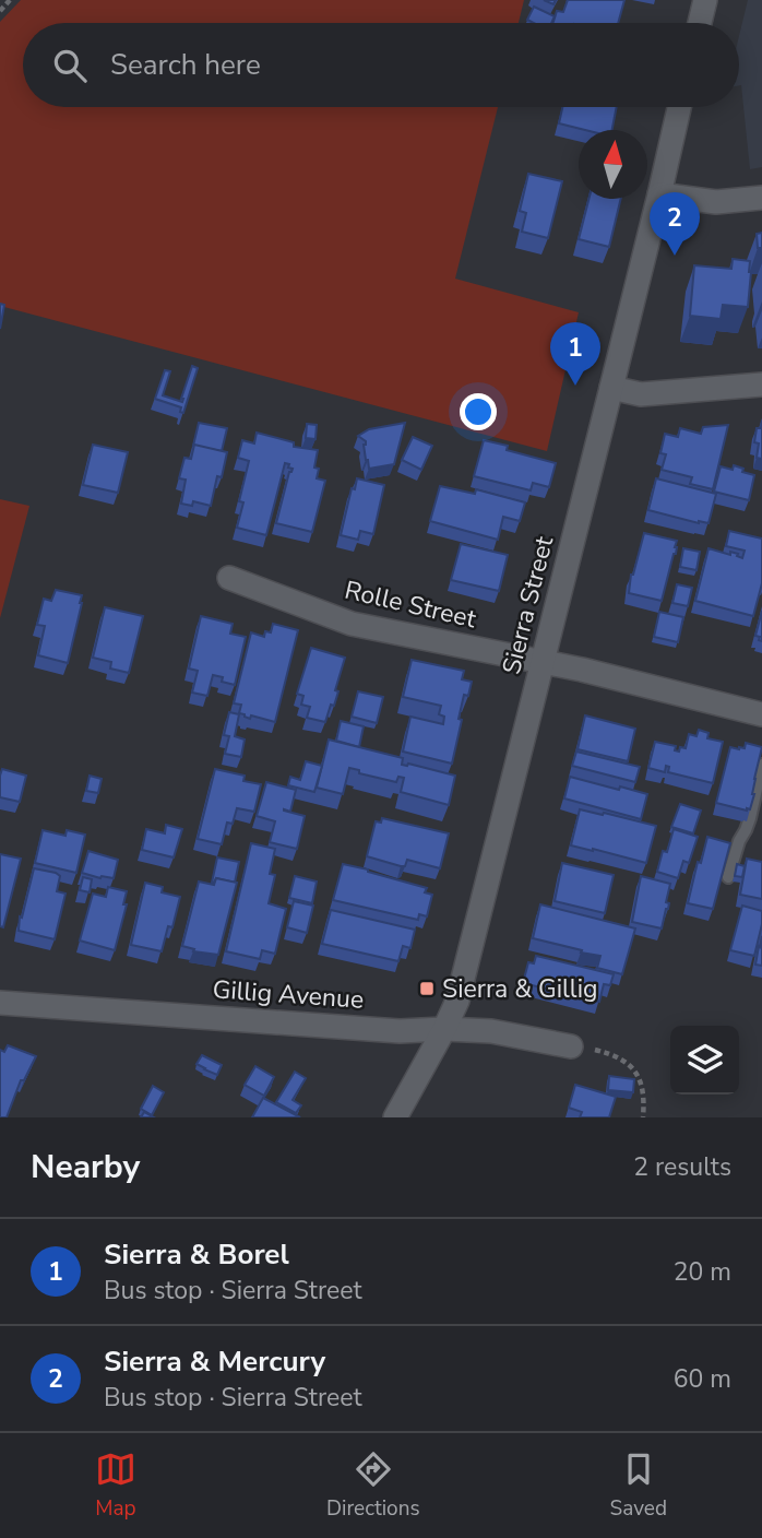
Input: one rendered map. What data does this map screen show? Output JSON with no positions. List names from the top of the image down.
{
  "streets": {
    "street": ["Rolle Street", "Sierra Street", "Gillig Avenue"]
  },
  "crossings": [
    ["Rolle Street", "Sierra Street"],
    ["Sierra Street", "Gillig Avenue"]
  ],
  "places": {
    "transit": ["Sierra & Gillig"]
  },
  "north": "top",
  "page": {
    "search": "Search here",
    "pins": ["2", "1"],
    "heading": ["Nearby", "2 results"],
    "list": [
      {
        "mark": "1",
        "name": "Sierra & Borel",
        "note": "Bus stop · Sierra Street",
        "value": "20 m"
      },
      {
        "mark": "2",
        "name": "Sierra & Mercury",
        "note": "Bus stop · Sierra Street",
        "value": "60 m"
      }
    ],
    "nav": ["Map", "Directions", "Saved"]
  }
}
